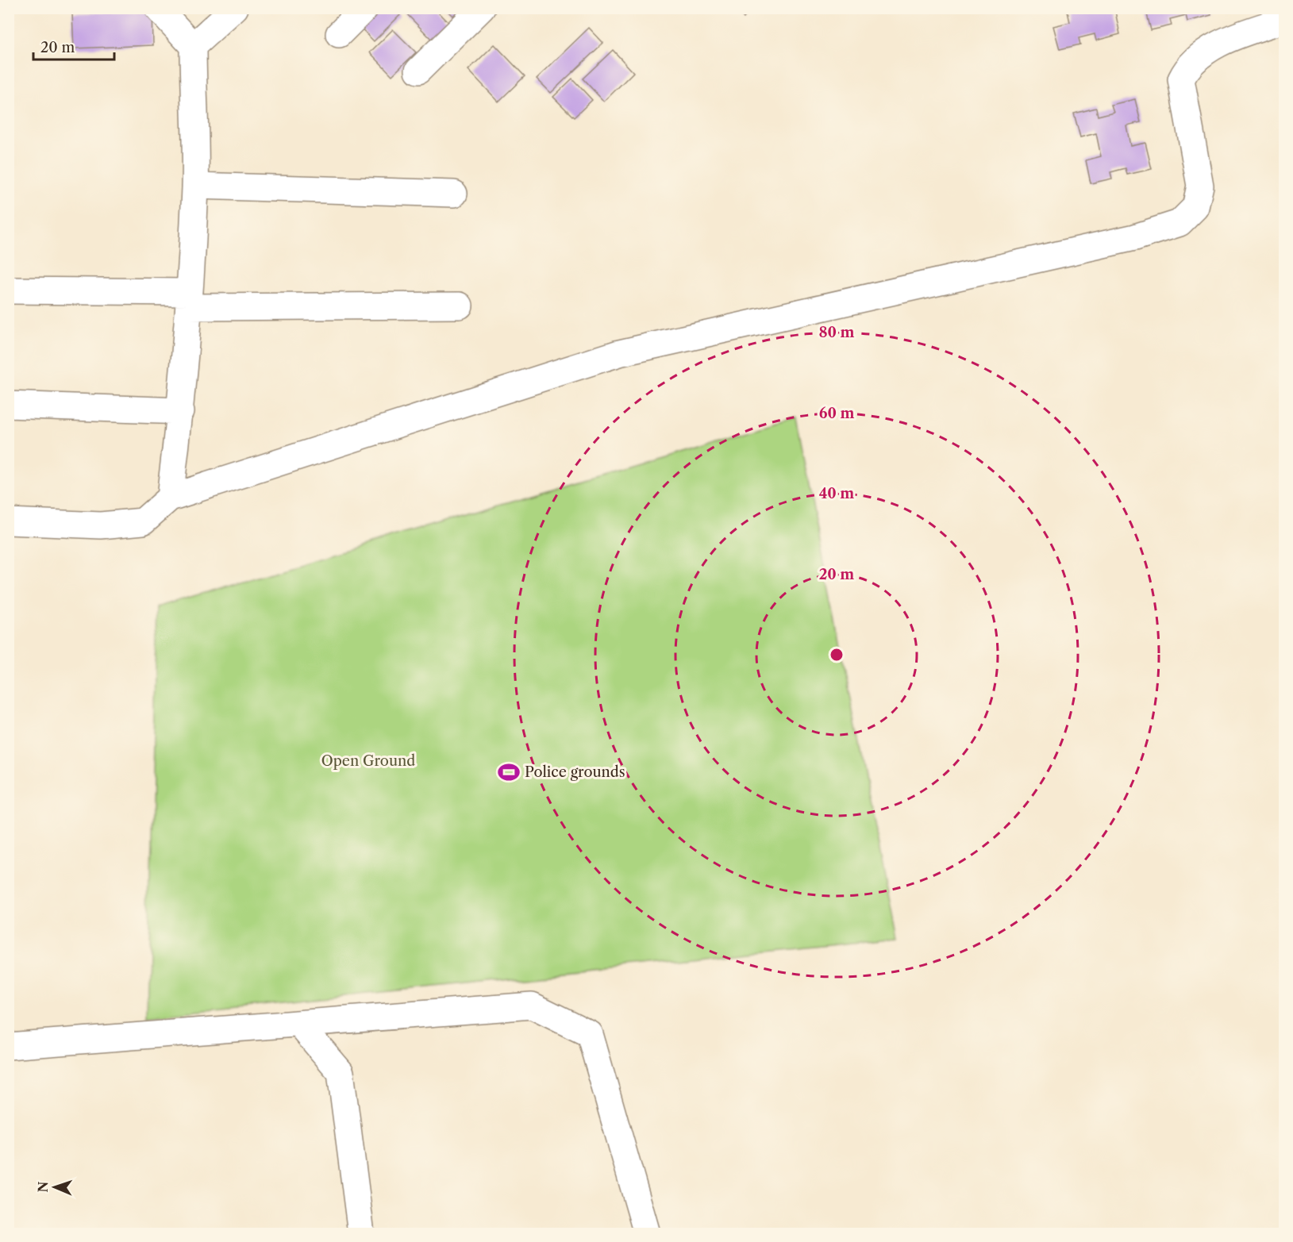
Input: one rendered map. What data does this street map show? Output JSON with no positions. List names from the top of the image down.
{
  "parks": ["Open Ground"],
  "places": {
    "sports": ["Police grounds"]
  },
  "scale_bar": "20 m",
  "north": "left",
  "rings": [
    "80 m",
    "60 m",
    "40 m",
    "20 m"
  ]
}
